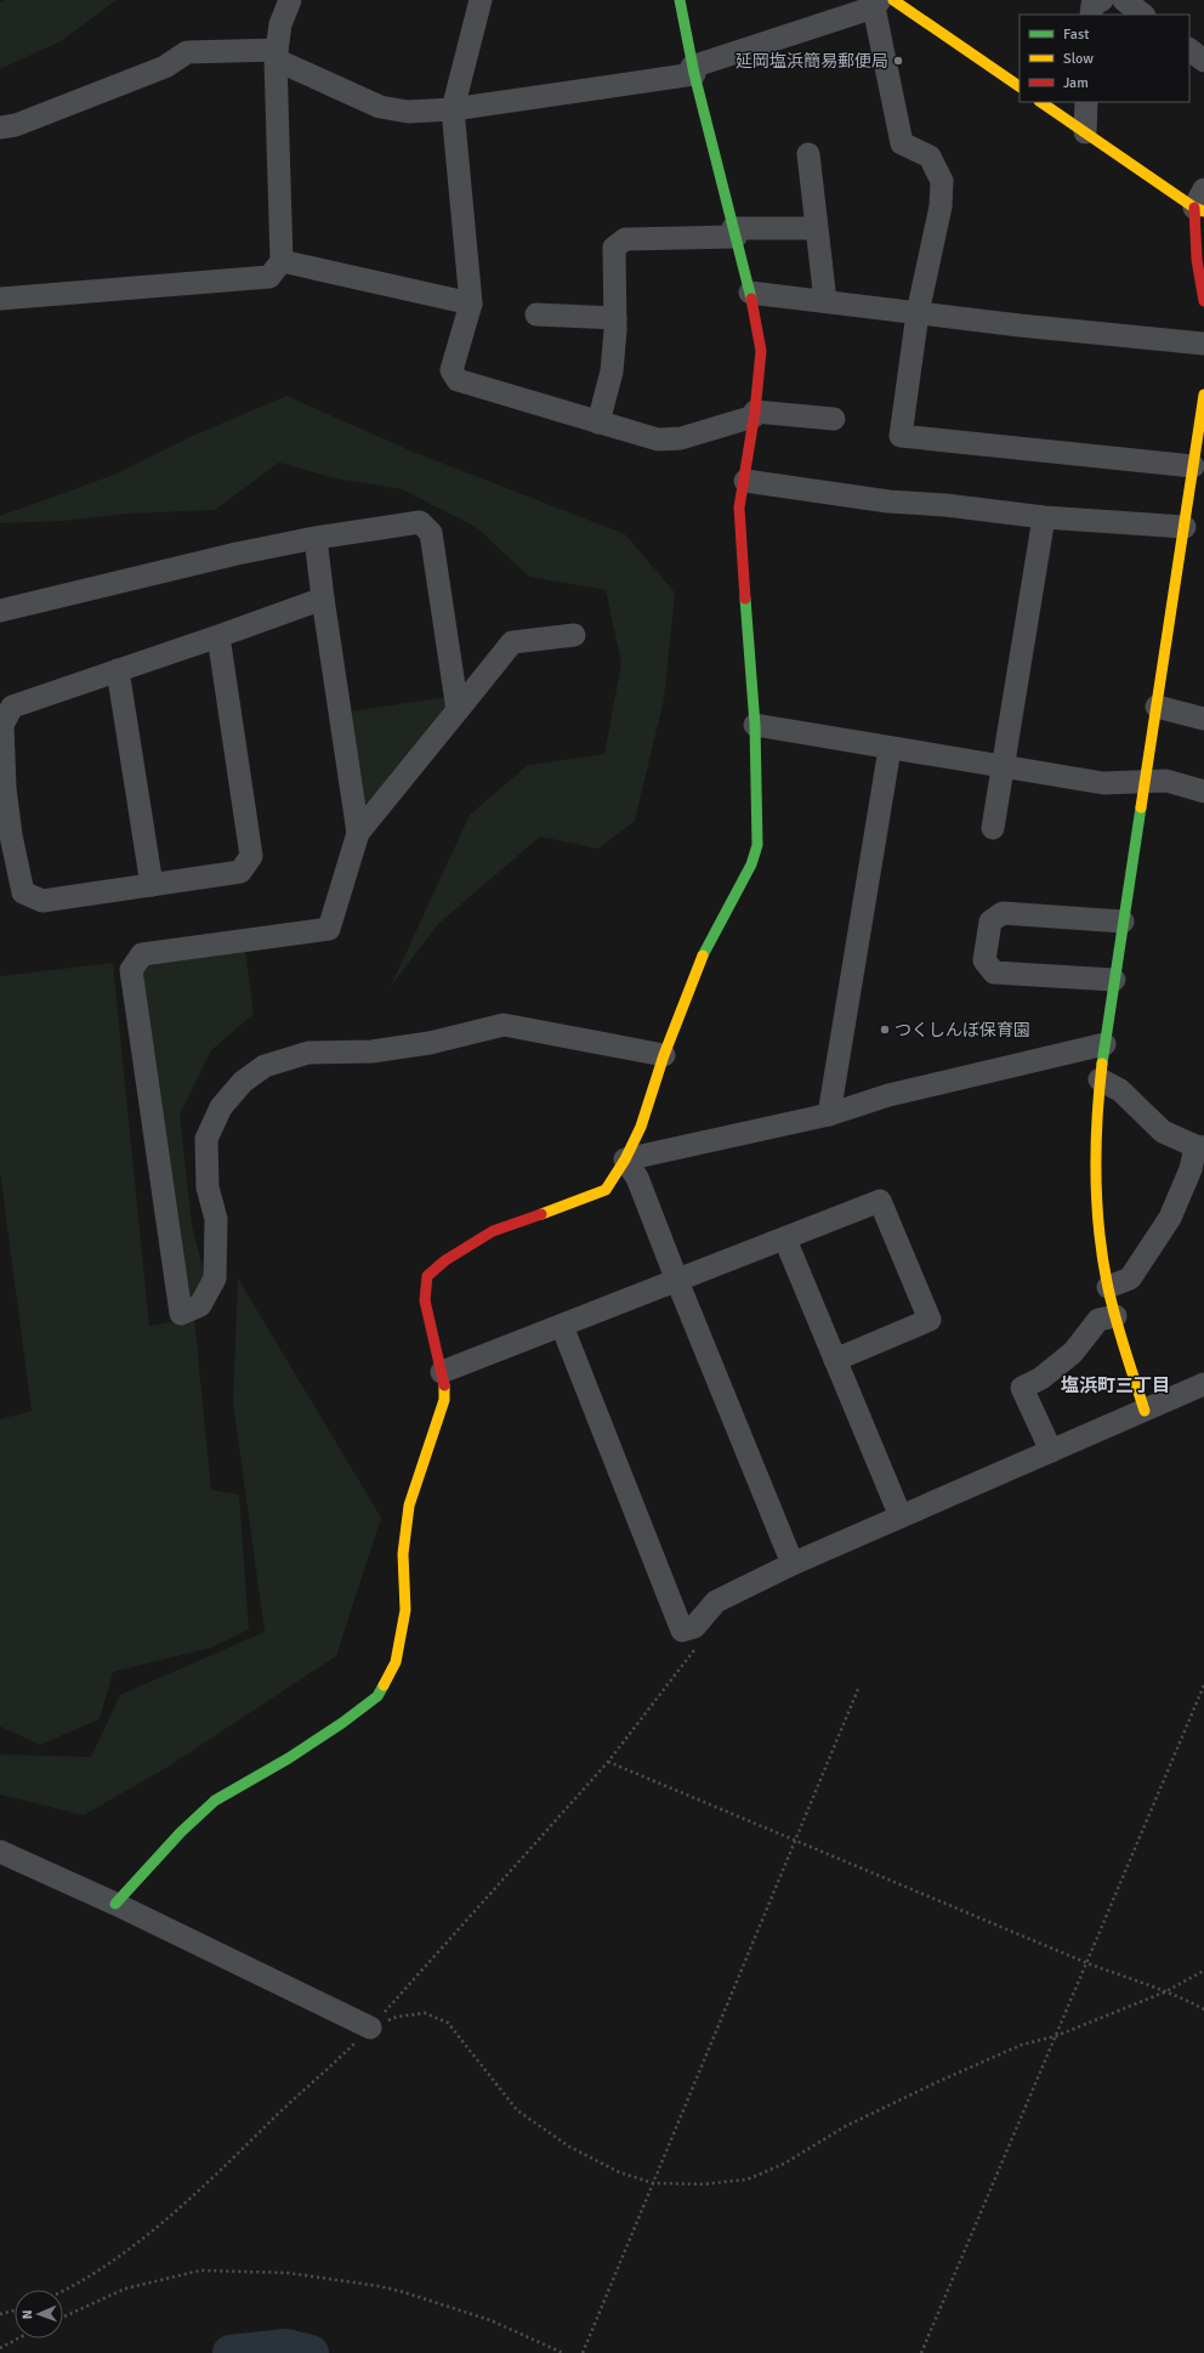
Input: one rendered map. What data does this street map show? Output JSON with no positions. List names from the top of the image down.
{
  "districts": ["塩浜町三丁目"],
  "places": ["延岡塩浜簡易郵便局", "つくしんぼ保育園"],
  "legend": ["Fast", "Slow", "Jam"],
  "north": "left"
}
